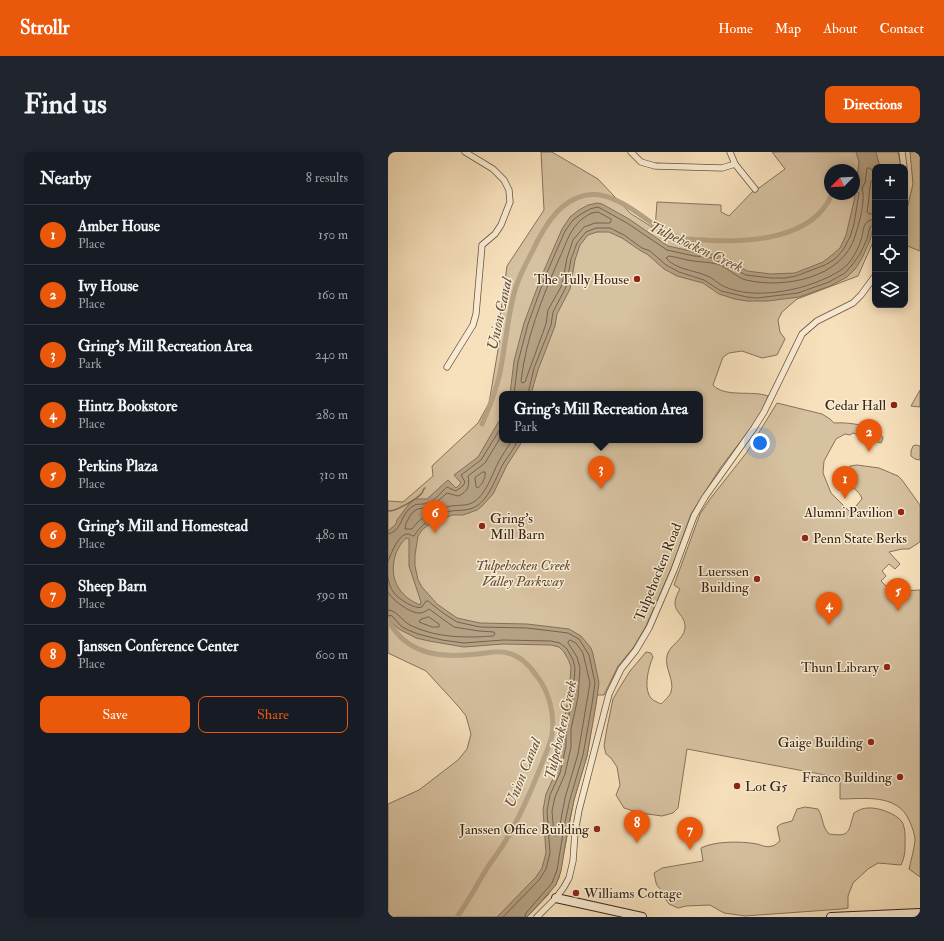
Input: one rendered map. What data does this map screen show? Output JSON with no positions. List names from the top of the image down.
{
  "streets": {
    "street": ["Tulpehocken Road"]
  },
  "water": ["Tulpehocken Creek", "Union Canal"],
  "parks": ["Tulpehocken Creek Valley Parkway"],
  "places": [
    "The Tully House",
    "Cedar Hall",
    "Alumni Pavilion",
    "Gring's Mill Barn",
    "Penn State Berks",
    "Luerssen Building",
    "Thun Library",
    "Gaige Building",
    "Franco Building",
    "Lot G5",
    "Janssen Office Building",
    "Williams Cottage"
  ],
  "north": "bottom left",
  "page": {
    "header": "Strollr",
    "nav": [
      "Home",
      "Map",
      "About",
      "Contact"
    ],
    "buttons": [
      "Directions",
      ["Save", "Share"]
    ],
    "title": "Find us",
    "heading": ["Nearby", "8 results"],
    "map_buttons": ["+", "−"],
    "list": [
      {
        "mark": "1",
        "name": "Amber House",
        "note": "Place",
        "value": "150 m"
      },
      {
        "mark": "2",
        "name": "Ivy House",
        "note": "Place",
        "value": "160 m"
      },
      {
        "mark": "3",
        "name": "Gring's Mill Recreation Area",
        "note": "Park",
        "value": "240 m"
      },
      {
        "mark": "4",
        "name": "Hintz Bookstore",
        "note": "Place",
        "value": "280 m"
      },
      {
        "mark": "5",
        "name": "Perkins Plaza",
        "note": "Place",
        "value": "310 m"
      },
      {
        "mark": "6",
        "name": "Gring's Mill and Homestead",
        "note": "Place",
        "value": "480 m"
      },
      {
        "mark": "7",
        "name": "Sheep Barn",
        "note": "Place",
        "value": "590 m"
      },
      {
        "mark": "8",
        "name": "Janssen Conference Center",
        "note": "Place",
        "value": "600 m"
      }
    ],
    "popup": ["Gring's Mill Recreation Area", "Park"],
    "pins": [
      "2",
      "3",
      "1",
      "6",
      "5",
      "4",
      "8",
      "7"
    ]
  }
}
